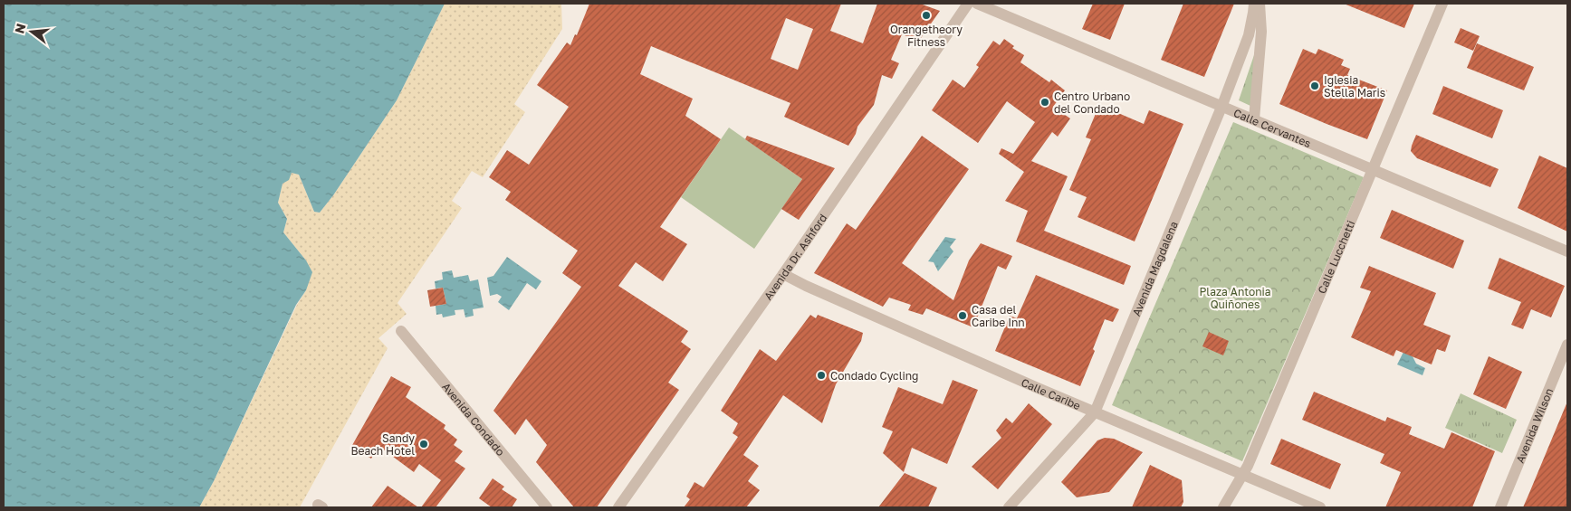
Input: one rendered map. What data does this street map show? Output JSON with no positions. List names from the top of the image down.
{
  "streets": {
    "street": [
      "Calle Cervantes",
      "Avenida Dr. Ashford",
      "Calle Lucchetti",
      "Avenida Magdalena",
      "Calle Caribe",
      "Avenida Condado",
      "Avenida Wilson"
    ]
  },
  "crossings": [
    ["Calle Cervantes", "Calle Lucchetti"],
    ["Calle Cervantes", "Avenida Magdalena"],
    ["Avenida Dr. Ashford", "Calle Caribe"],
    ["Calle Lucchetti", "Calle Caribe"],
    ["Avenida Magdalena", "Calle Caribe"]
  ],
  "parks": ["Plaza Antonia Quiñones"],
  "places": [
    "Orangetheory Fitness",
    "Iglesia Stella Maris",
    "Centro Urbano del Condado",
    "Casa del Caribe Inn",
    "Condado Cycling",
    "Sandy Beach Hotel"
  ],
  "north": "left"
}
